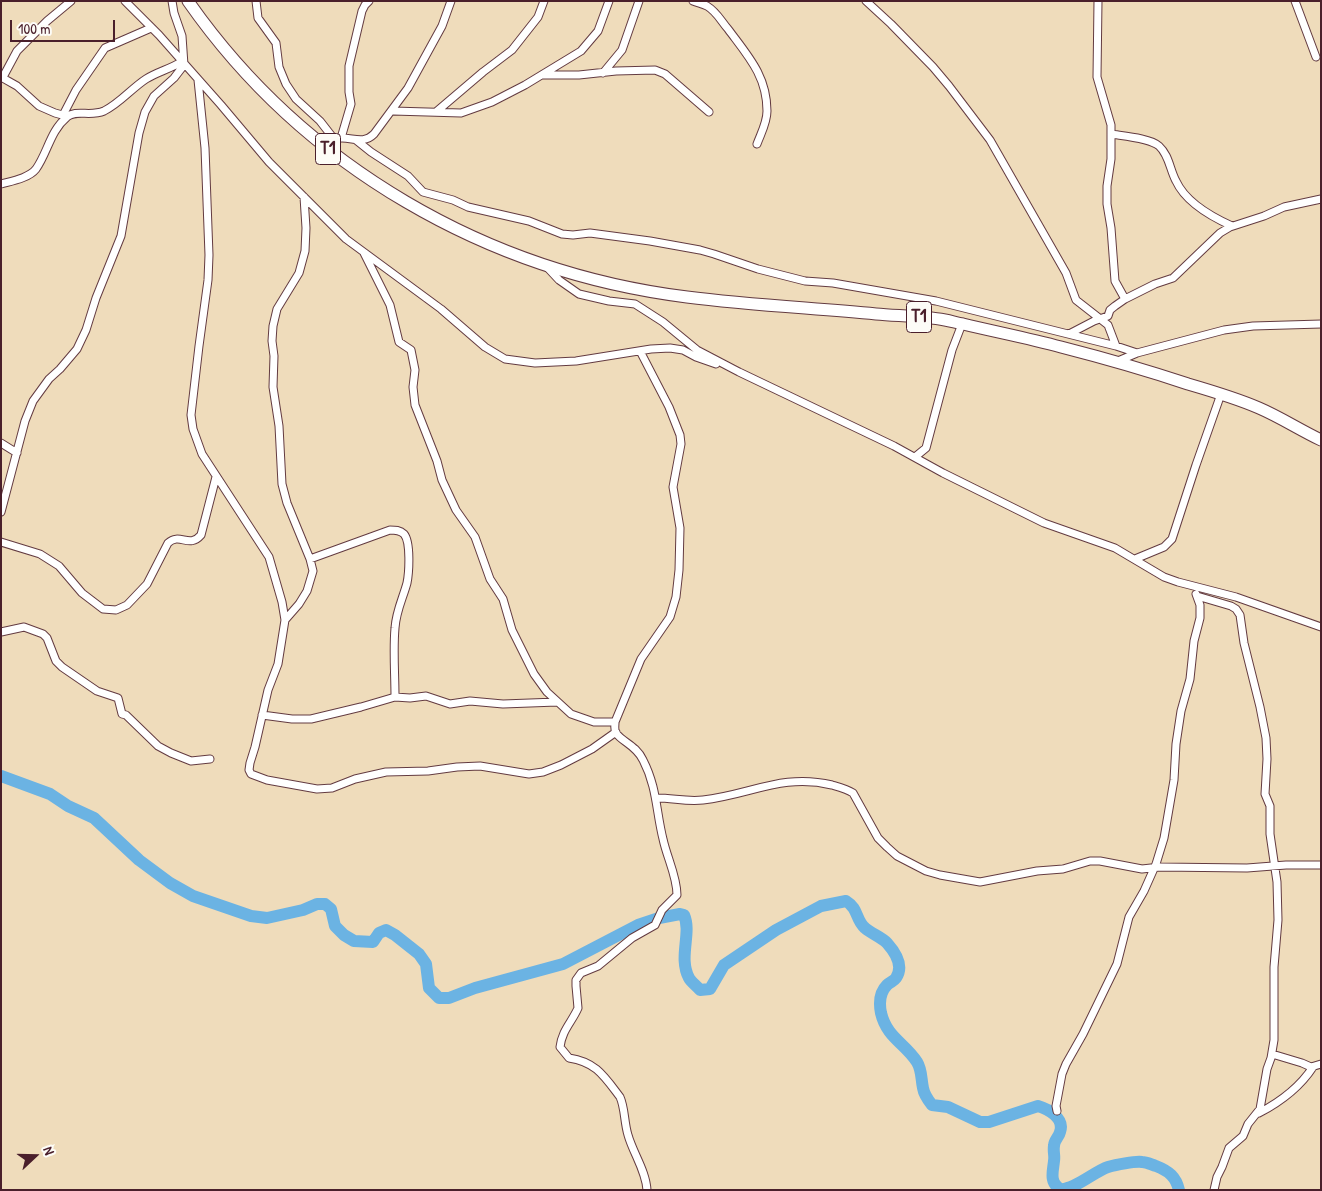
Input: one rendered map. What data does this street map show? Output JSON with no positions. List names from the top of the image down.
{
  "streets": {
    "highway": ["T1"]
  },
  "scale_bar": "100 m",
  "north": "right"
}
